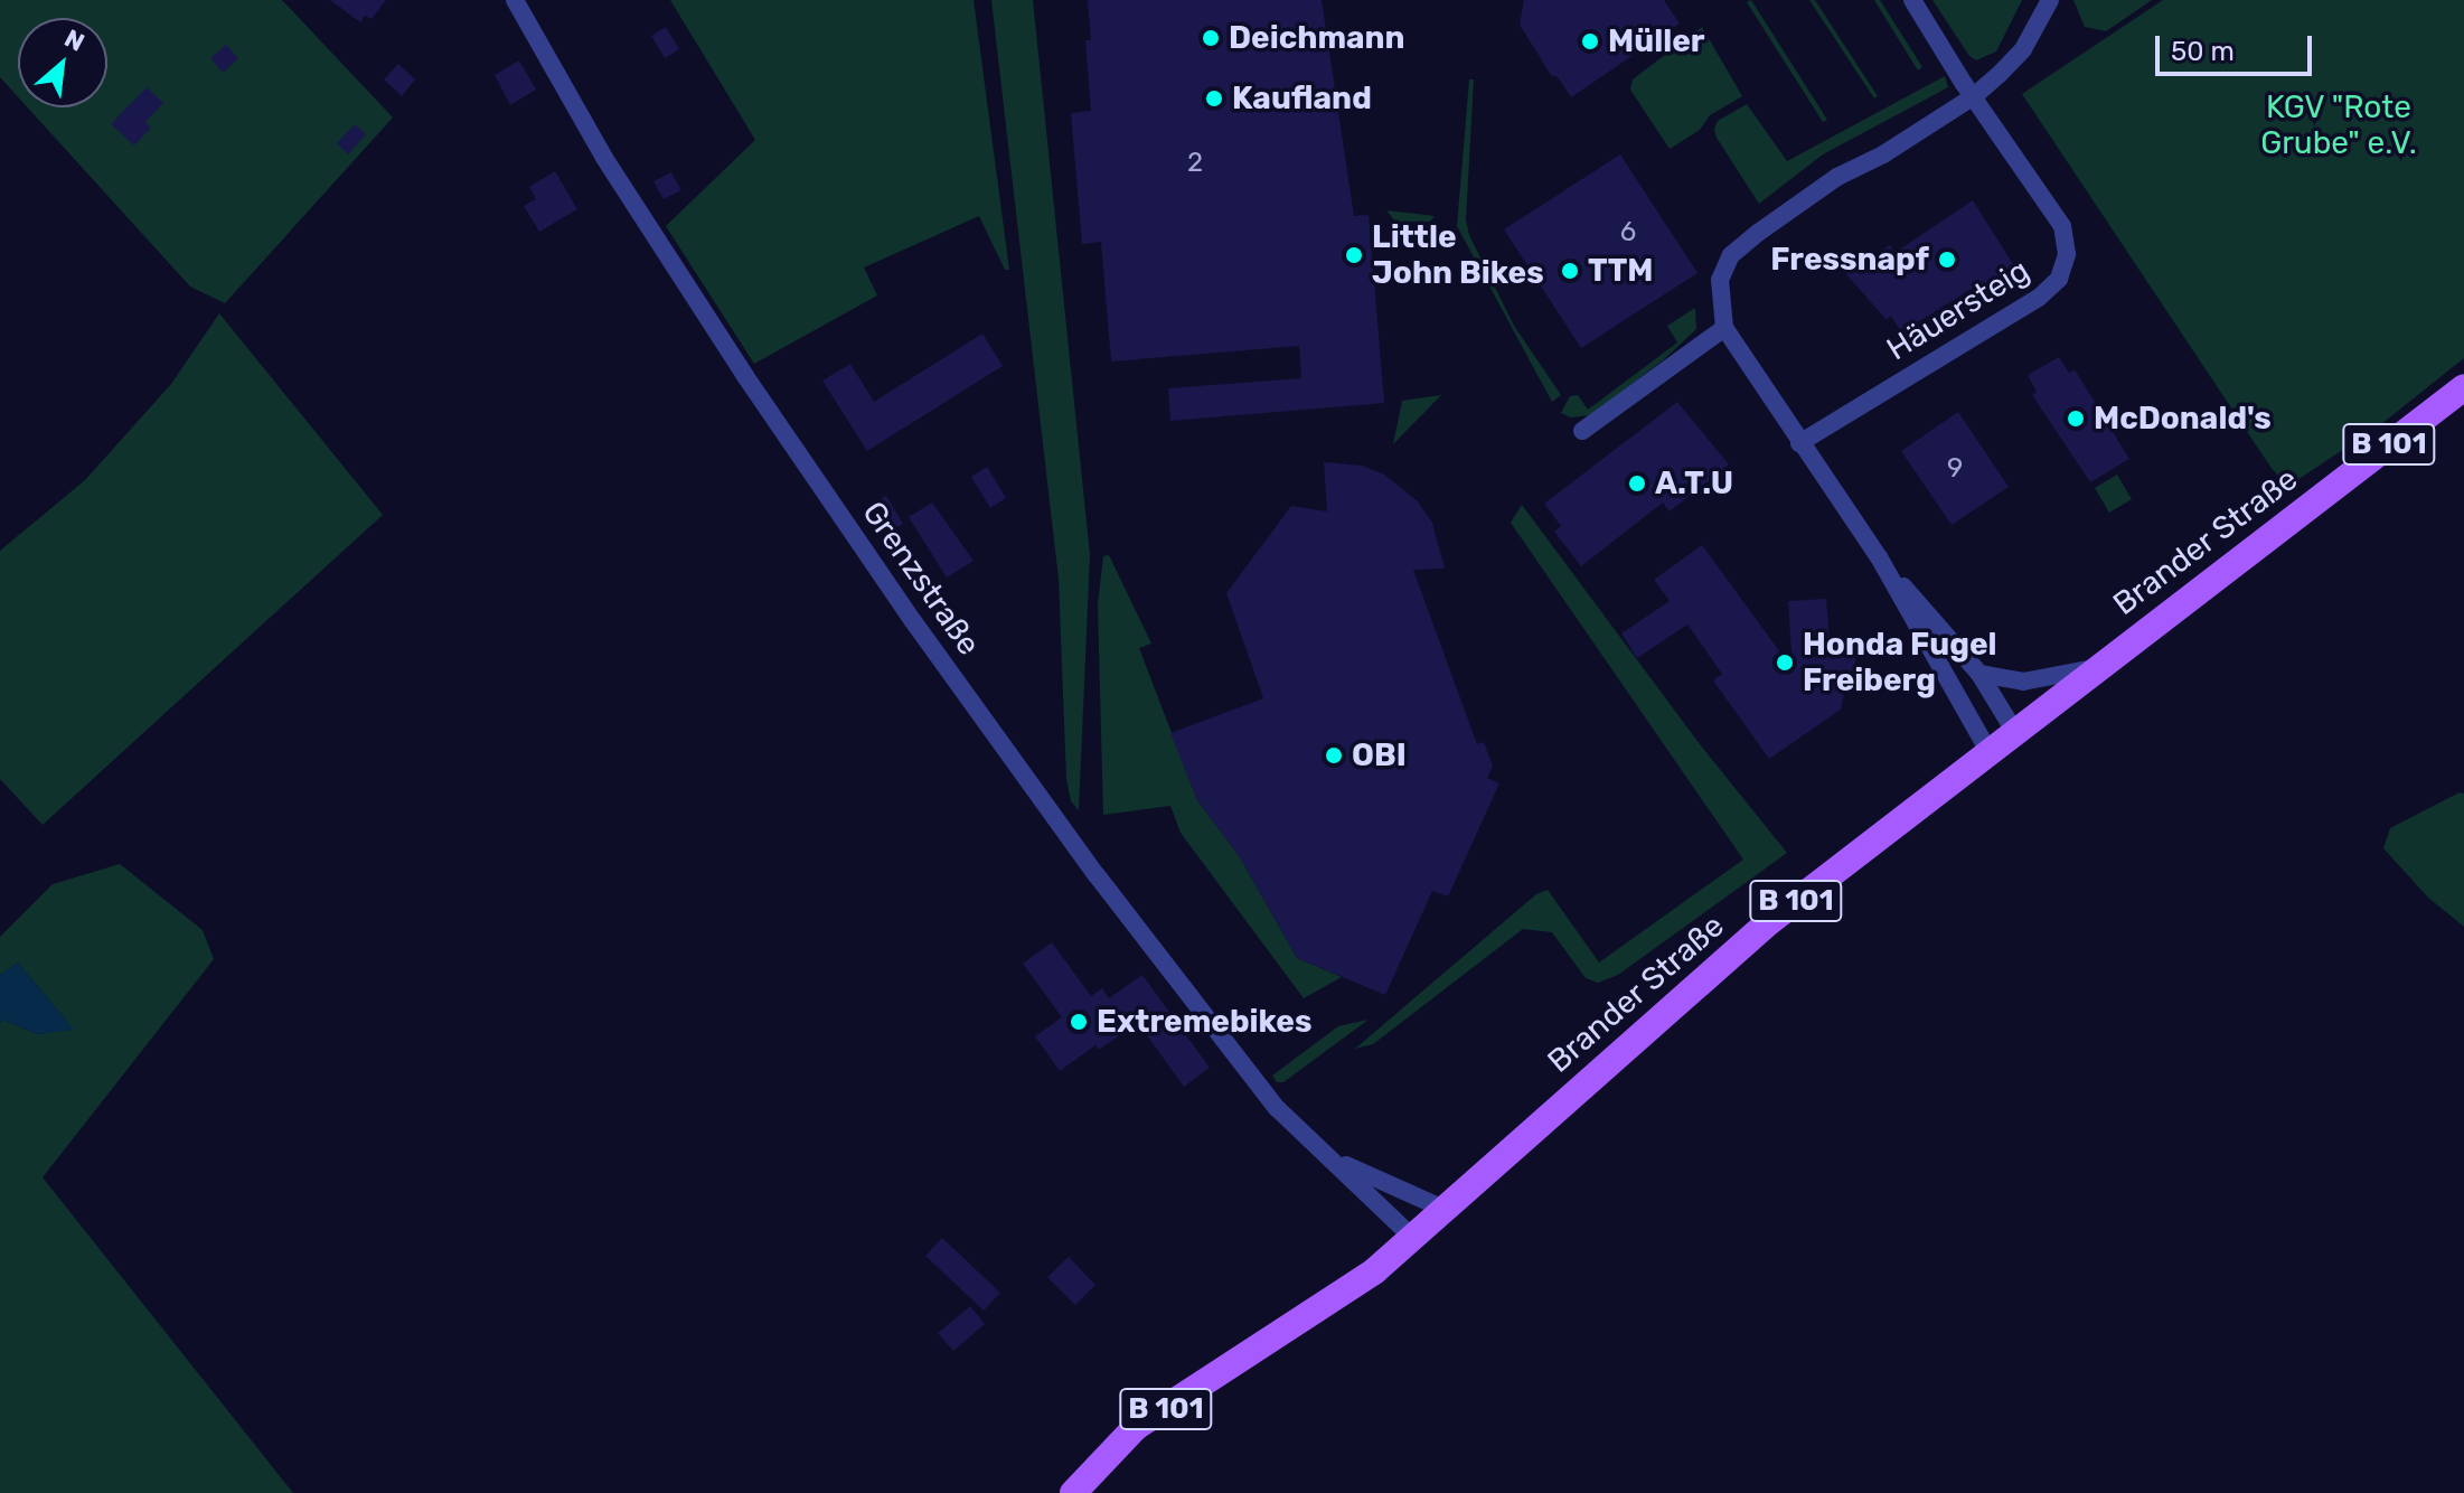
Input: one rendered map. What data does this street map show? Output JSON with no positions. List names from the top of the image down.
{
  "streets": {
    "main road": ["B 101", "Brander Straße"],
    "street": ["Häuersteig", "Grenzstraße"]
  },
  "crossings": [
    ["Brander Straße", "Grenzstraße"]
  ],
  "parks": ["KGV \"Rote Grube\" e.V."],
  "places": [
    "Deichmann",
    "Müller",
    "Kaufland",
    "Little John Bikes",
    "Fressnapf",
    "TTM",
    "McDonald's",
    "A.T.U",
    "Honda Fugel Freiberg",
    "OBI",
    "Extremebikes"
  ],
  "house_numbers": ["2", "6", "9"],
  "scale_bar": "50 m",
  "north": "top right"
}
